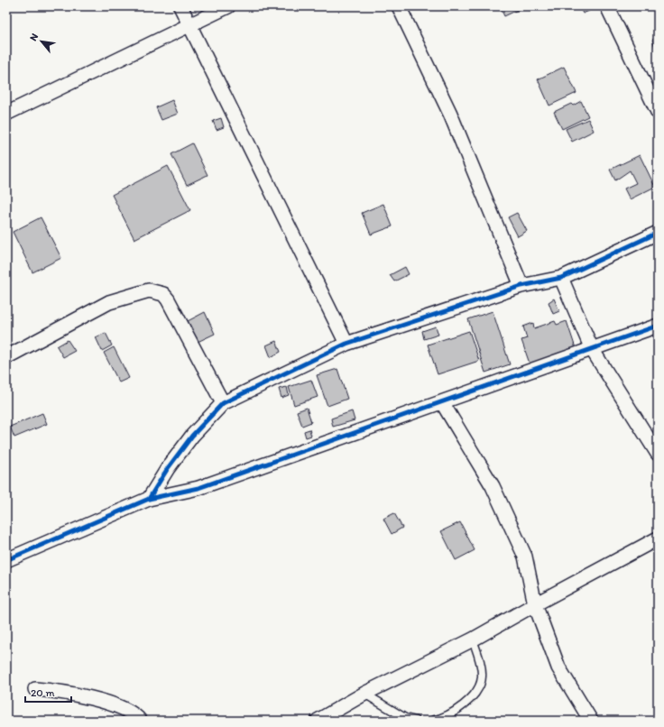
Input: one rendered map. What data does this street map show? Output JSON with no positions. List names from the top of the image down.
{
  "scale_bar": "20 m",
  "north": "top left"
}
